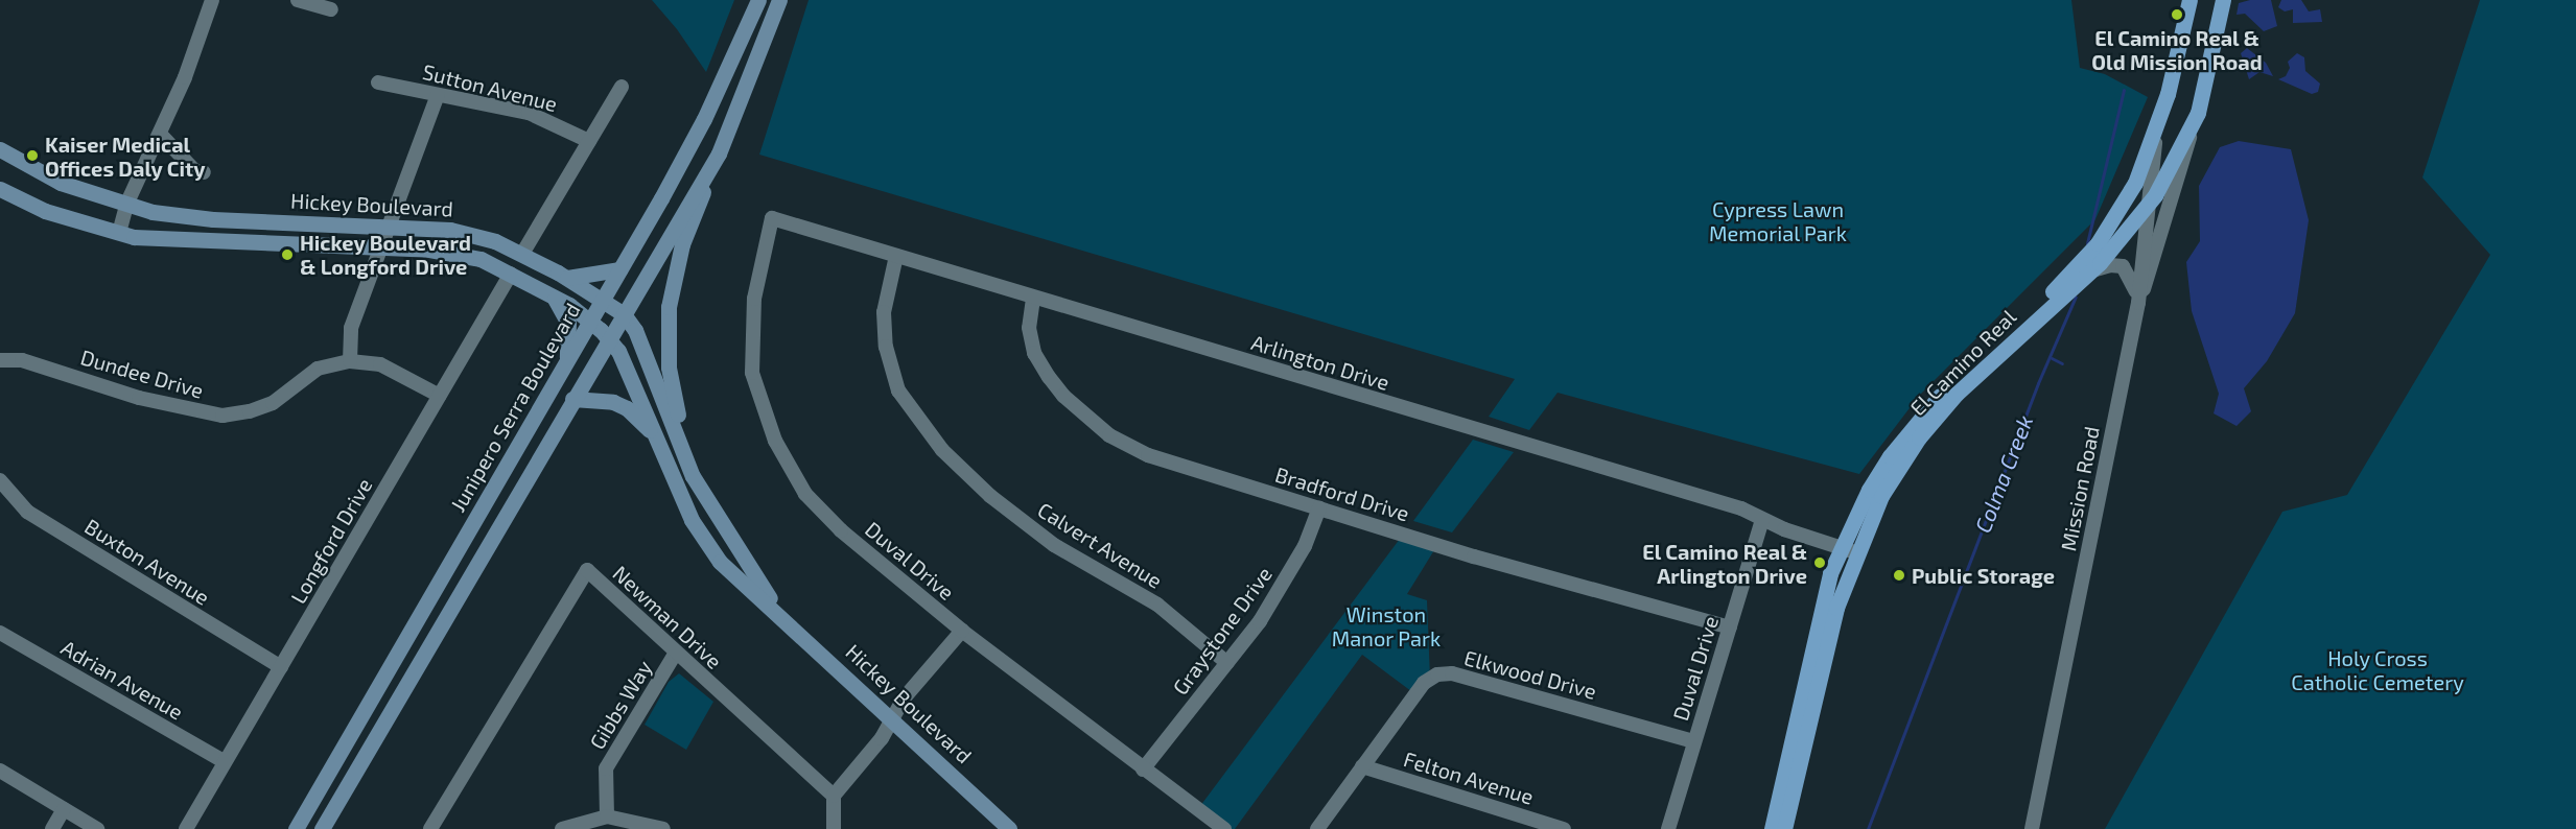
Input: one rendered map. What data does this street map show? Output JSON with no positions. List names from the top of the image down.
{
  "streets": {
    "main road": ["Hickey Boulevard", "El Camino Real", "Junipero Serra Boulevard"],
    "street": [
      "Sutton Avenue",
      "Arlington Drive",
      "Dundee Drive",
      "Mission Road",
      "Bradford Drive",
      "Longford Drive",
      "Calvert Avenue",
      "Duval Drive",
      "Buxton Avenue",
      "Newman Drive",
      "Graystone Drive",
      "Elkwood Drive",
      "Adrian Avenue",
      "Gibbs Way",
      "Felton Avenue"
    ]
  },
  "crossings": [
    ["Hickey Boulevard", "Junipero Serra Boulevard"],
    ["Hickey Boulevard", "Longford Drive"],
    ["Arlington Drive", "El Camino Real"],
    ["Arlington Drive", "Bradford Drive"],
    ["Arlington Drive", "Calvert Avenue"],
    ["Arlington Drive", "Duval Drive"],
    ["El Camino Real", "Mission Road"],
    ["Dundee Drive", "Longford Drive"],
    ["Bradford Drive", "Duval Drive"],
    ["Bradford Drive", "Graystone Drive"],
    ["Longford Drive", "Buxton Avenue"],
    ["Longford Drive", "Adrian Avenue"],
    ["Calvert Avenue", "Graystone Drive"],
    ["Duval Drive", "Graystone Drive"],
    ["Duval Drive", "Elkwood Drive"],
    ["Newman Drive", "Gibbs Way"],
    ["Elkwood Drive", "Felton Avenue"]
  ],
  "water": ["Colma Creek"],
  "parks": ["Cypress Lawn Memorial Park", "Winston Manor Park", "Holy Cross Catholic Cemetery"],
  "places": [
    "El Camino Real & Old Mission Road",
    "Kaiser Medical Offices Daly City",
    "Hickey Boulevard & Longford Drive",
    "El Camino Real & Arlington Drive",
    "Public Storage"
  ]
}
